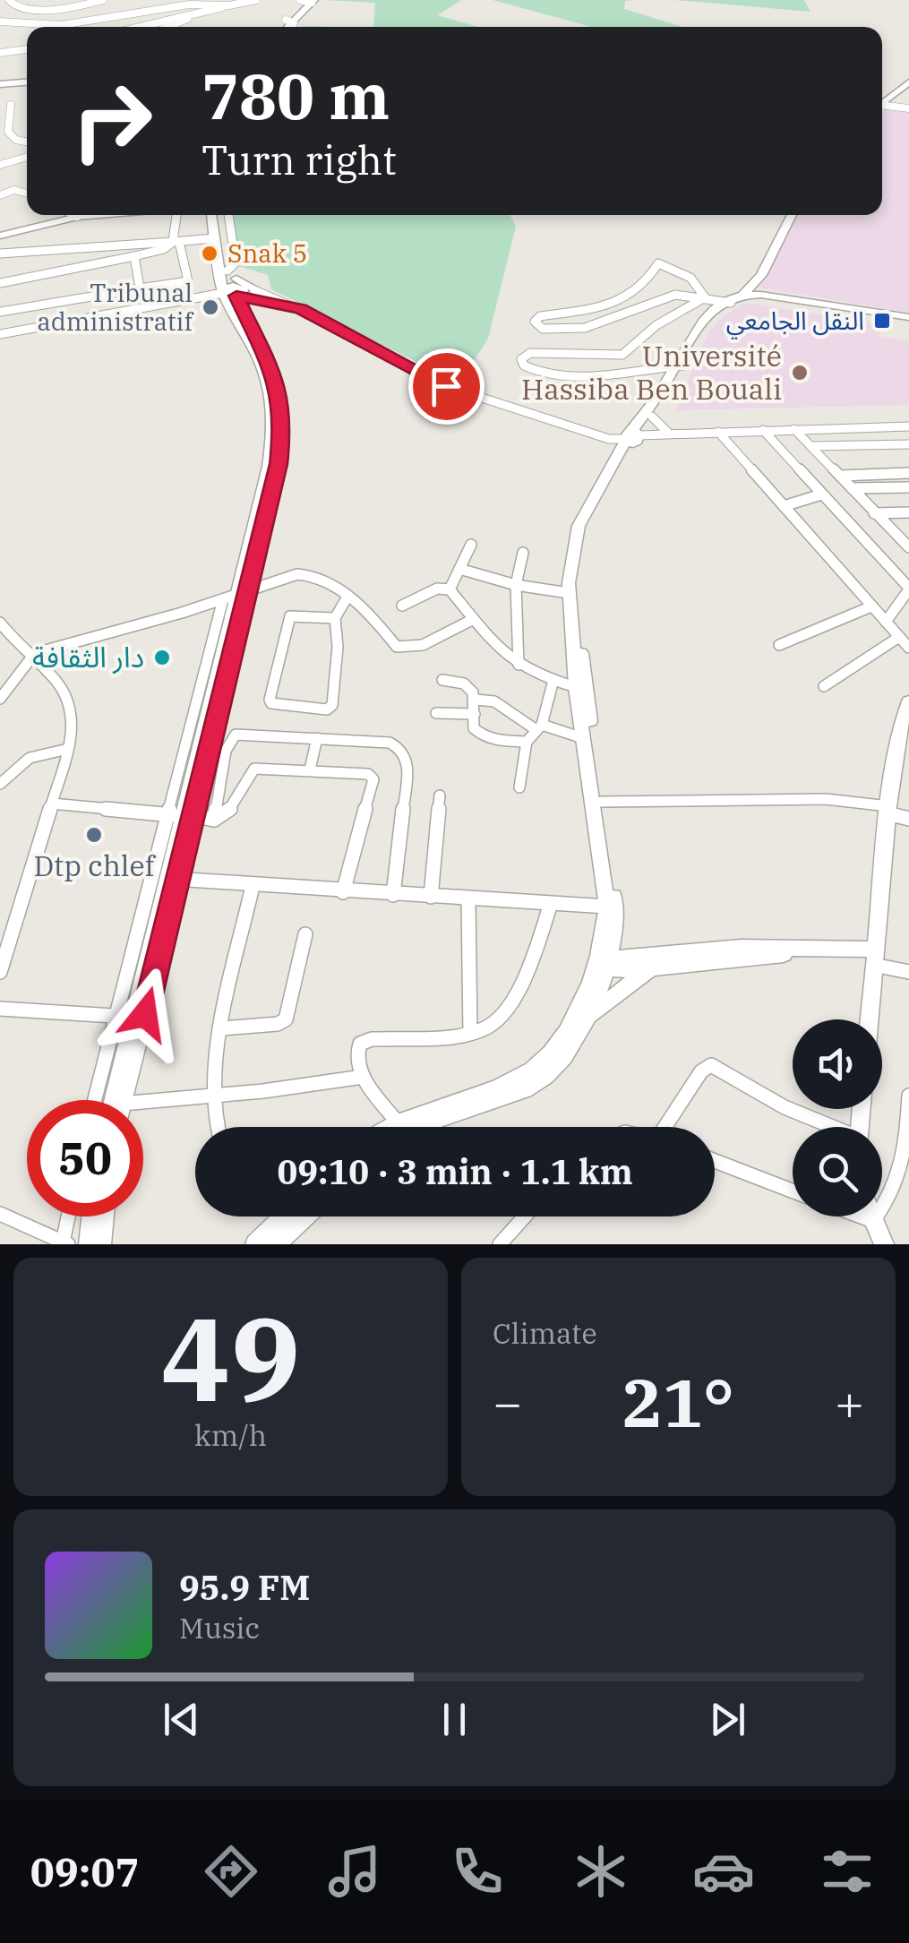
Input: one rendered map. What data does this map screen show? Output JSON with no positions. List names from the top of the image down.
{
  "places": {
    "other": [
      "Snak 5",
      "Tribunal administratif",
      "Université Hassiba Ben Bouali",
      "دار الثقافة",
      "Dtp chlef"
    ],
    "transit": ["النقل الجامعي"]
  },
  "page": {
    "turn": ["780 m", "Turn right"],
    "limit": "50",
    "trip": "09:10 · 3 min · 1.1 km",
    "tile": [
      ["49", "km/h"],
      "Climate"
    ],
    "heat": ["−", "21°", "+"],
    "song": ["95.9 FM", "Music"],
    "tabs": "09:07"
  }
}
